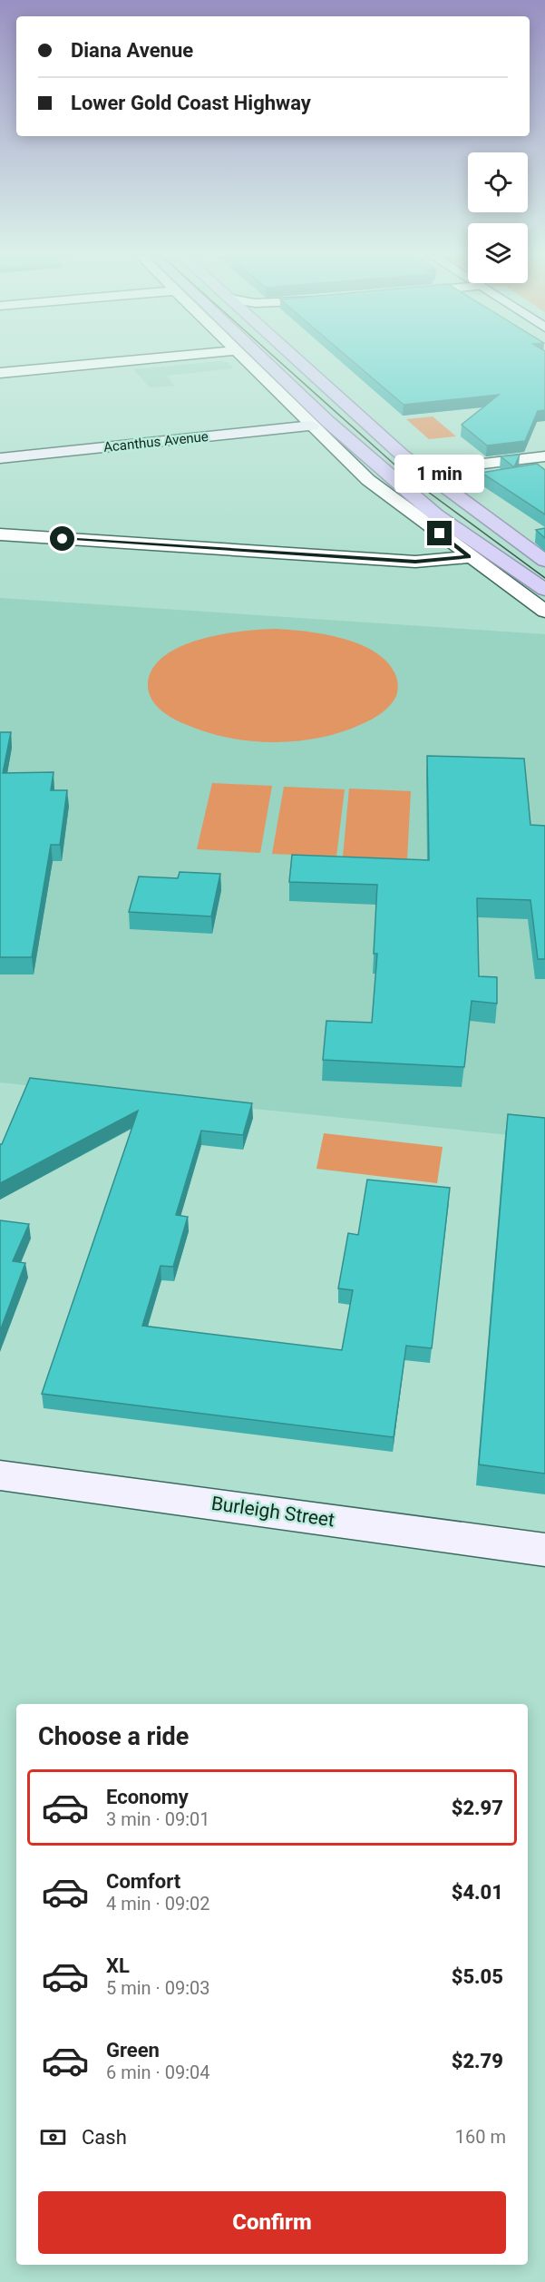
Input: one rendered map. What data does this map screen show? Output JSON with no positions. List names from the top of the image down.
{
  "streets": {
    "street": ["Acanthus Avenue", "Burleigh Street"]
  },
  "page": {
    "banner": ["Diana Avenue", "Lower Gold Coast Highway"],
    "bubble": "1 min",
    "heading": "Choose a ride",
    "list": [
      {
        "name": "Economy",
        "note": "3 min · 09:01",
        "value": "$2.97"
      },
      {
        "name": "Comfort",
        "note": "4 min · 09:02",
        "value": "$4.01"
      },
      {
        "name": "XL",
        "note": "5 min · 09:03",
        "value": "$5.05"
      },
      {
        "name": "Green",
        "note": "6 min · 09:04",
        "value": "$2.79"
      }
    ],
    "pay": ["Cash", "160 m"],
    "buttons": "Confirm"
  }
}
